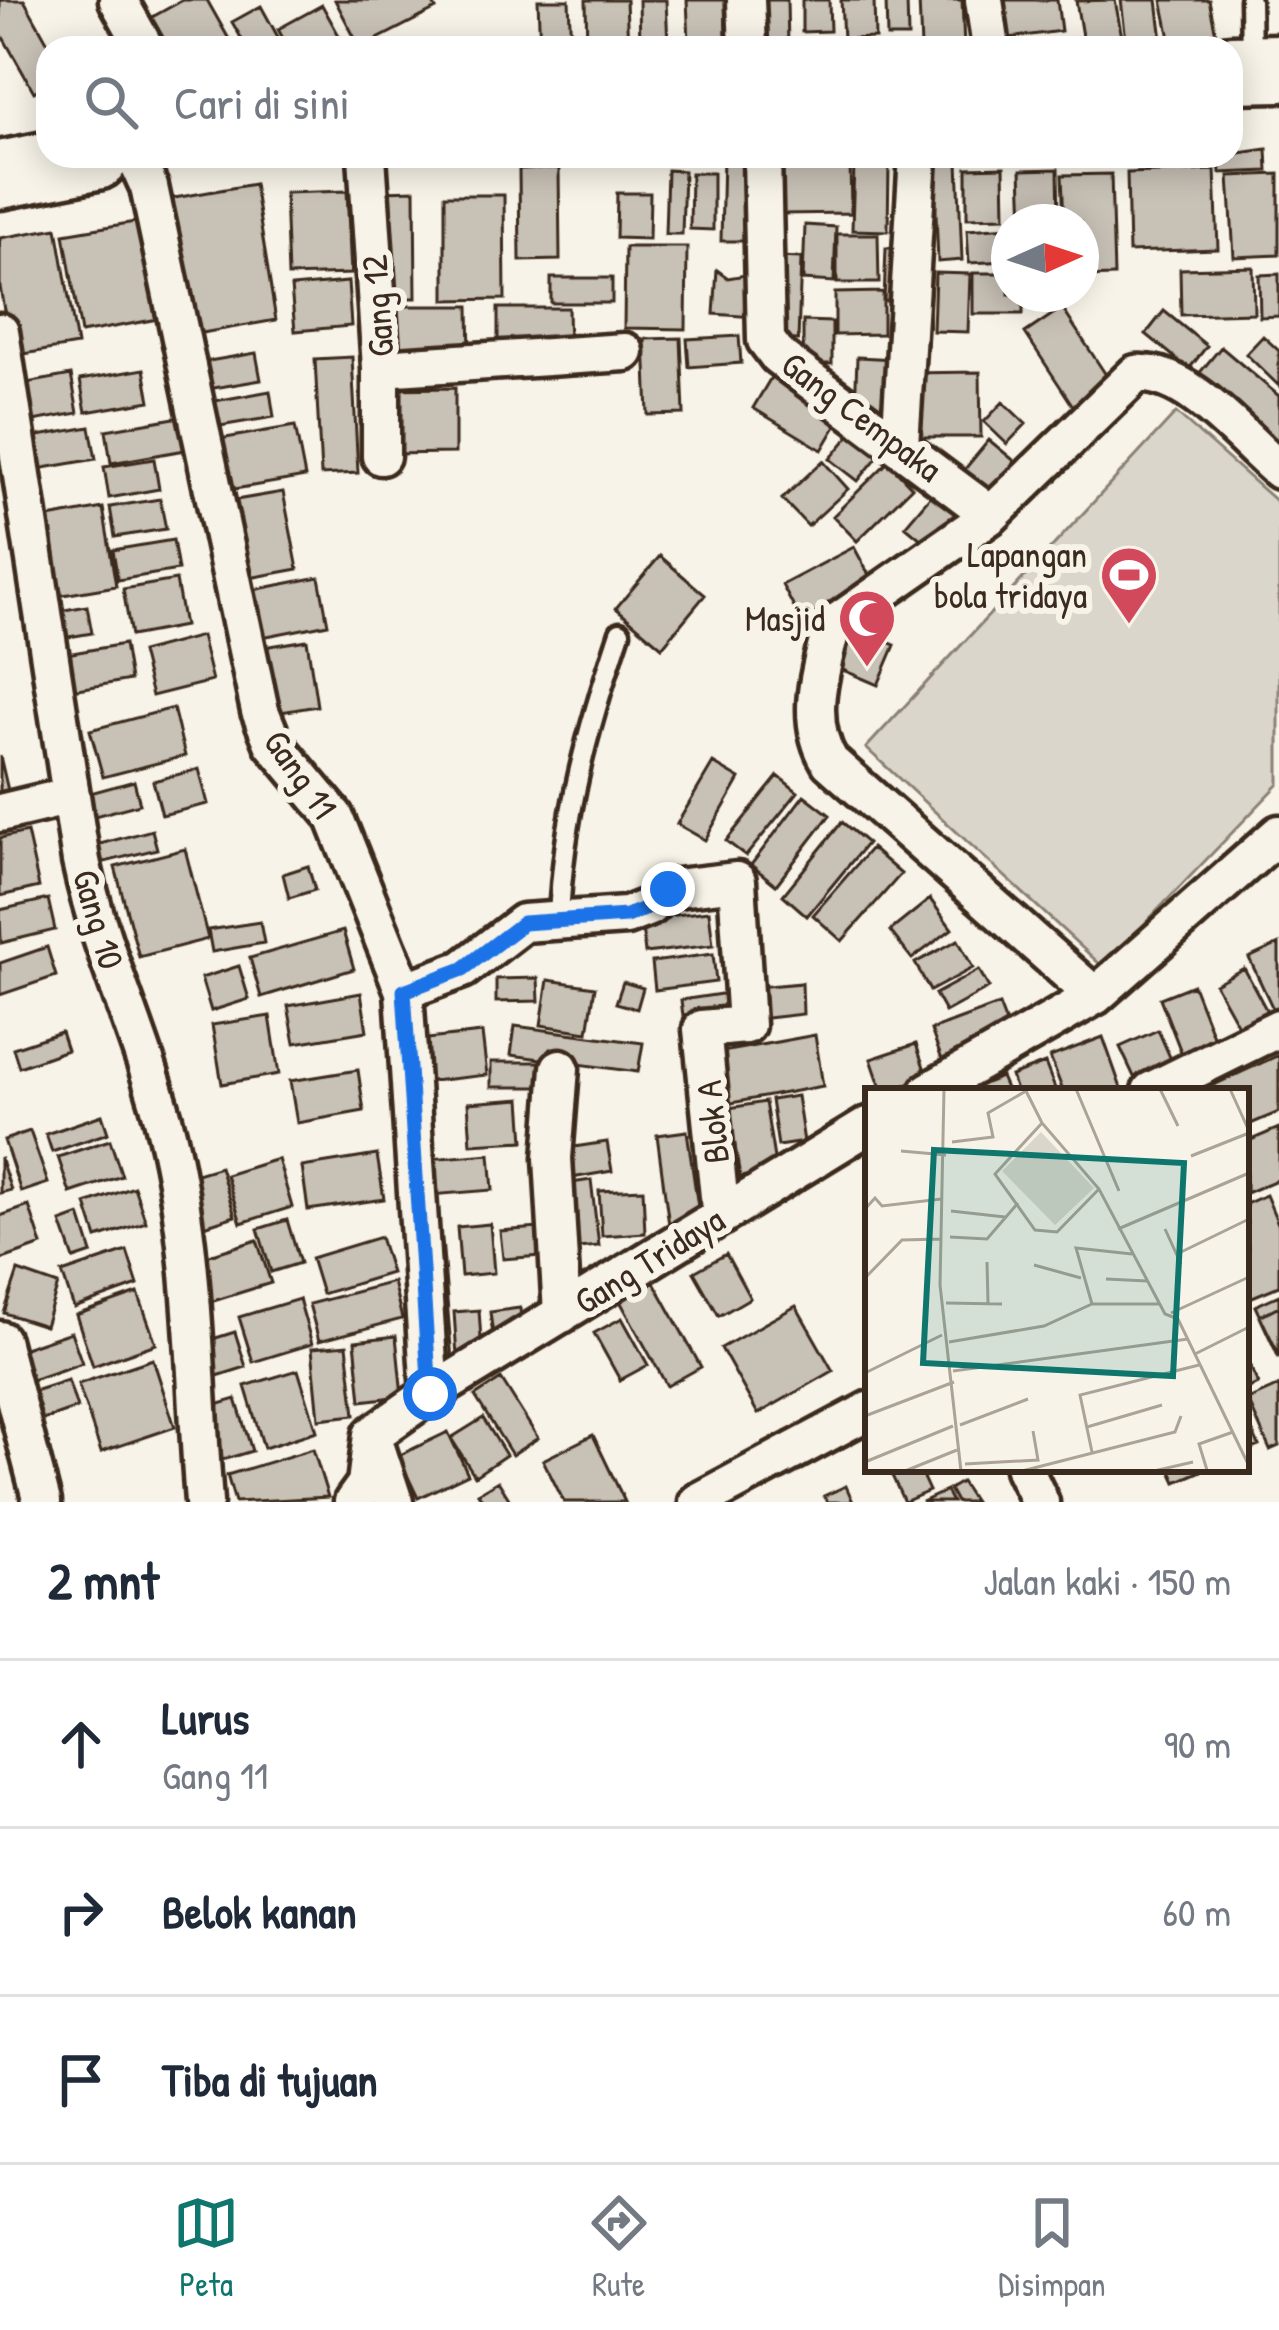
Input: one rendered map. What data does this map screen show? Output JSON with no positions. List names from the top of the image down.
{
  "streets": {
    "street": [
      "Gang 12",
      "Gang Cempaka",
      "Gang 11",
      "Gang 10",
      "Blok A",
      "Gang Tridaya"
    ]
  },
  "crossings": [
    ["Gang 11", "Gang Tridaya"],
    ["Blok A", "Gang Tridaya"]
  ],
  "places": {
    "sports": ["Lapangan bola tridaya"],
    "mosque": ["Masjid"]
  },
  "north": "right",
  "page": {
    "search": "Cari di sini",
    "heading": ["2 mnt", "Jalan kaki · 150 m"],
    "list": [
      ["Lurus", "Gang 11", "90 m"],
      ["Belok kanan", "60 m"],
      "Tiba di tujuan"
    ],
    "nav": ["Peta", "Rute", "Disimpan"]
  }
}
